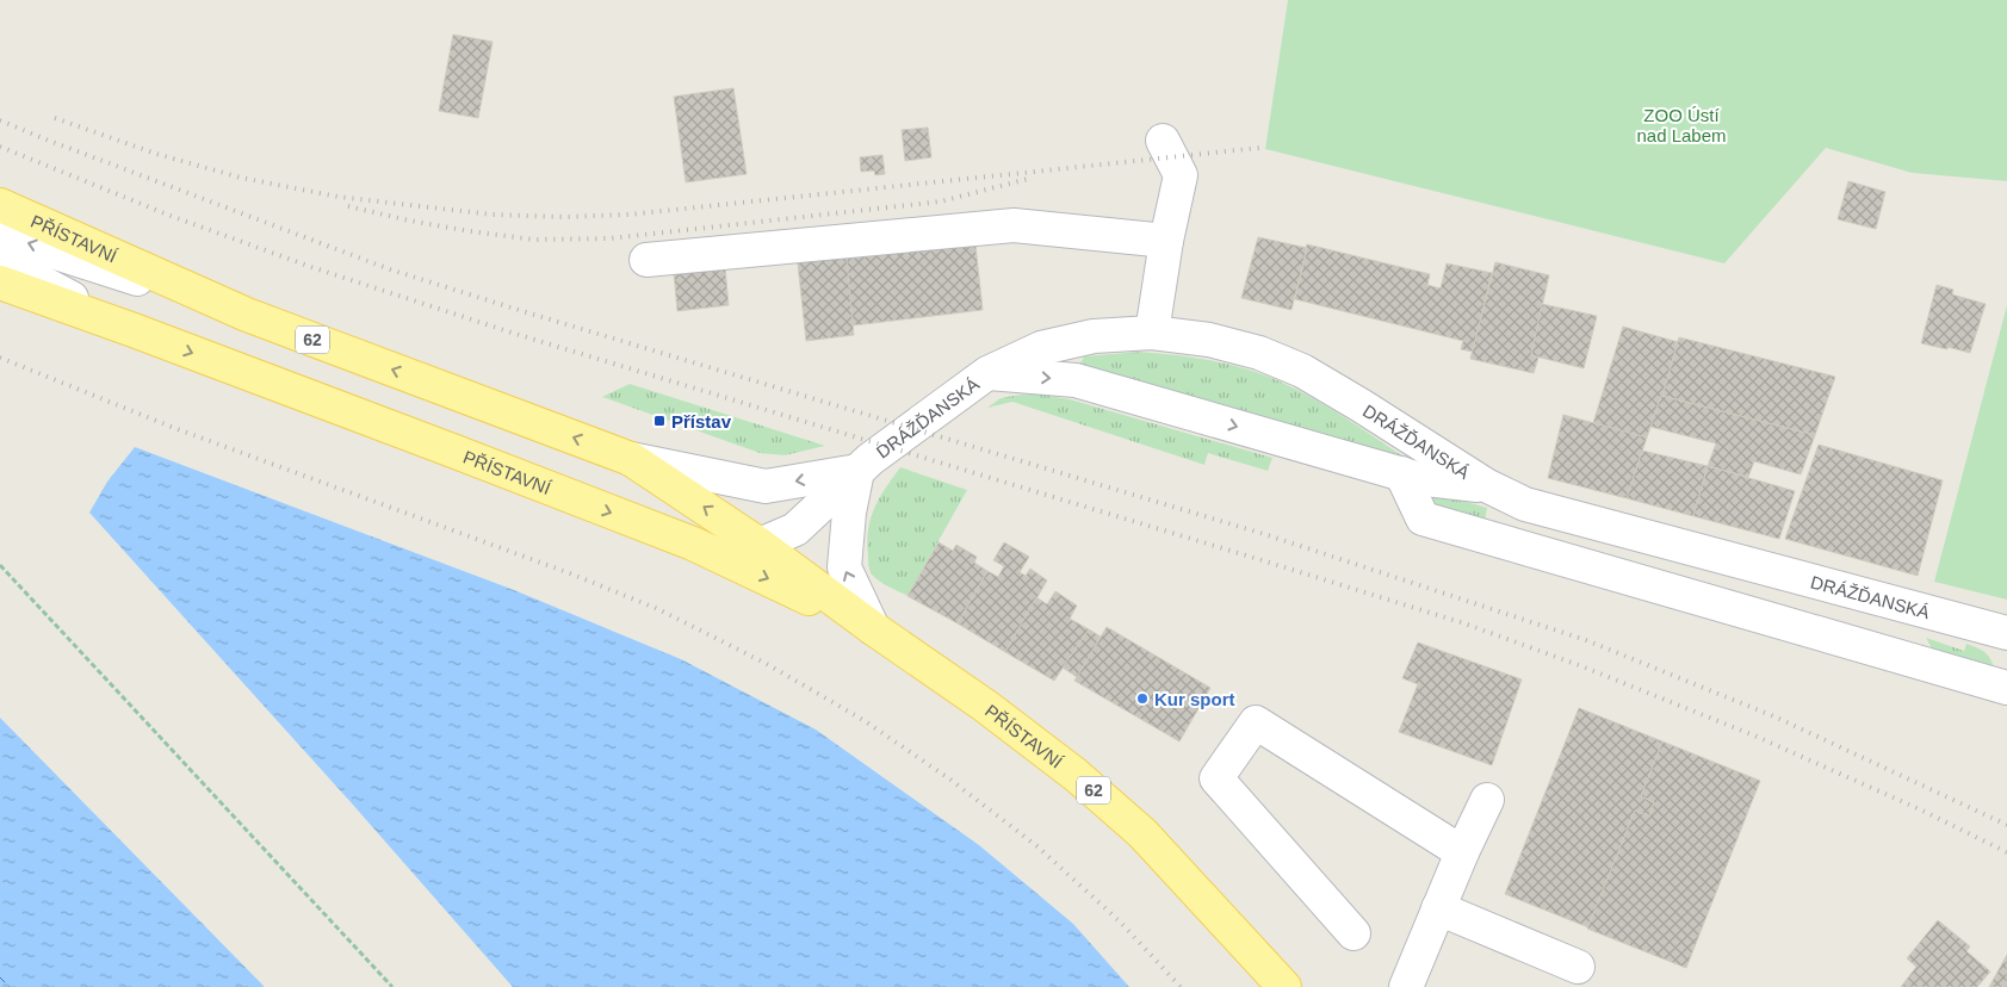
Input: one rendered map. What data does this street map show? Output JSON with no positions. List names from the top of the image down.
{
  "streets": {
    "main road": ["PŘÍSTAVNÍ", "62"],
    "street": ["DRÁŽĎANSKÁ"]
  },
  "crossings": [
    ["PŘÍSTAVNÍ", "DRÁŽĎANSKÁ"]
  ],
  "parks": ["ZOO Ústí nad Labem"],
  "places": {
    "transit": ["Přístav"],
    "other": ["Kur sport"]
  }
}
